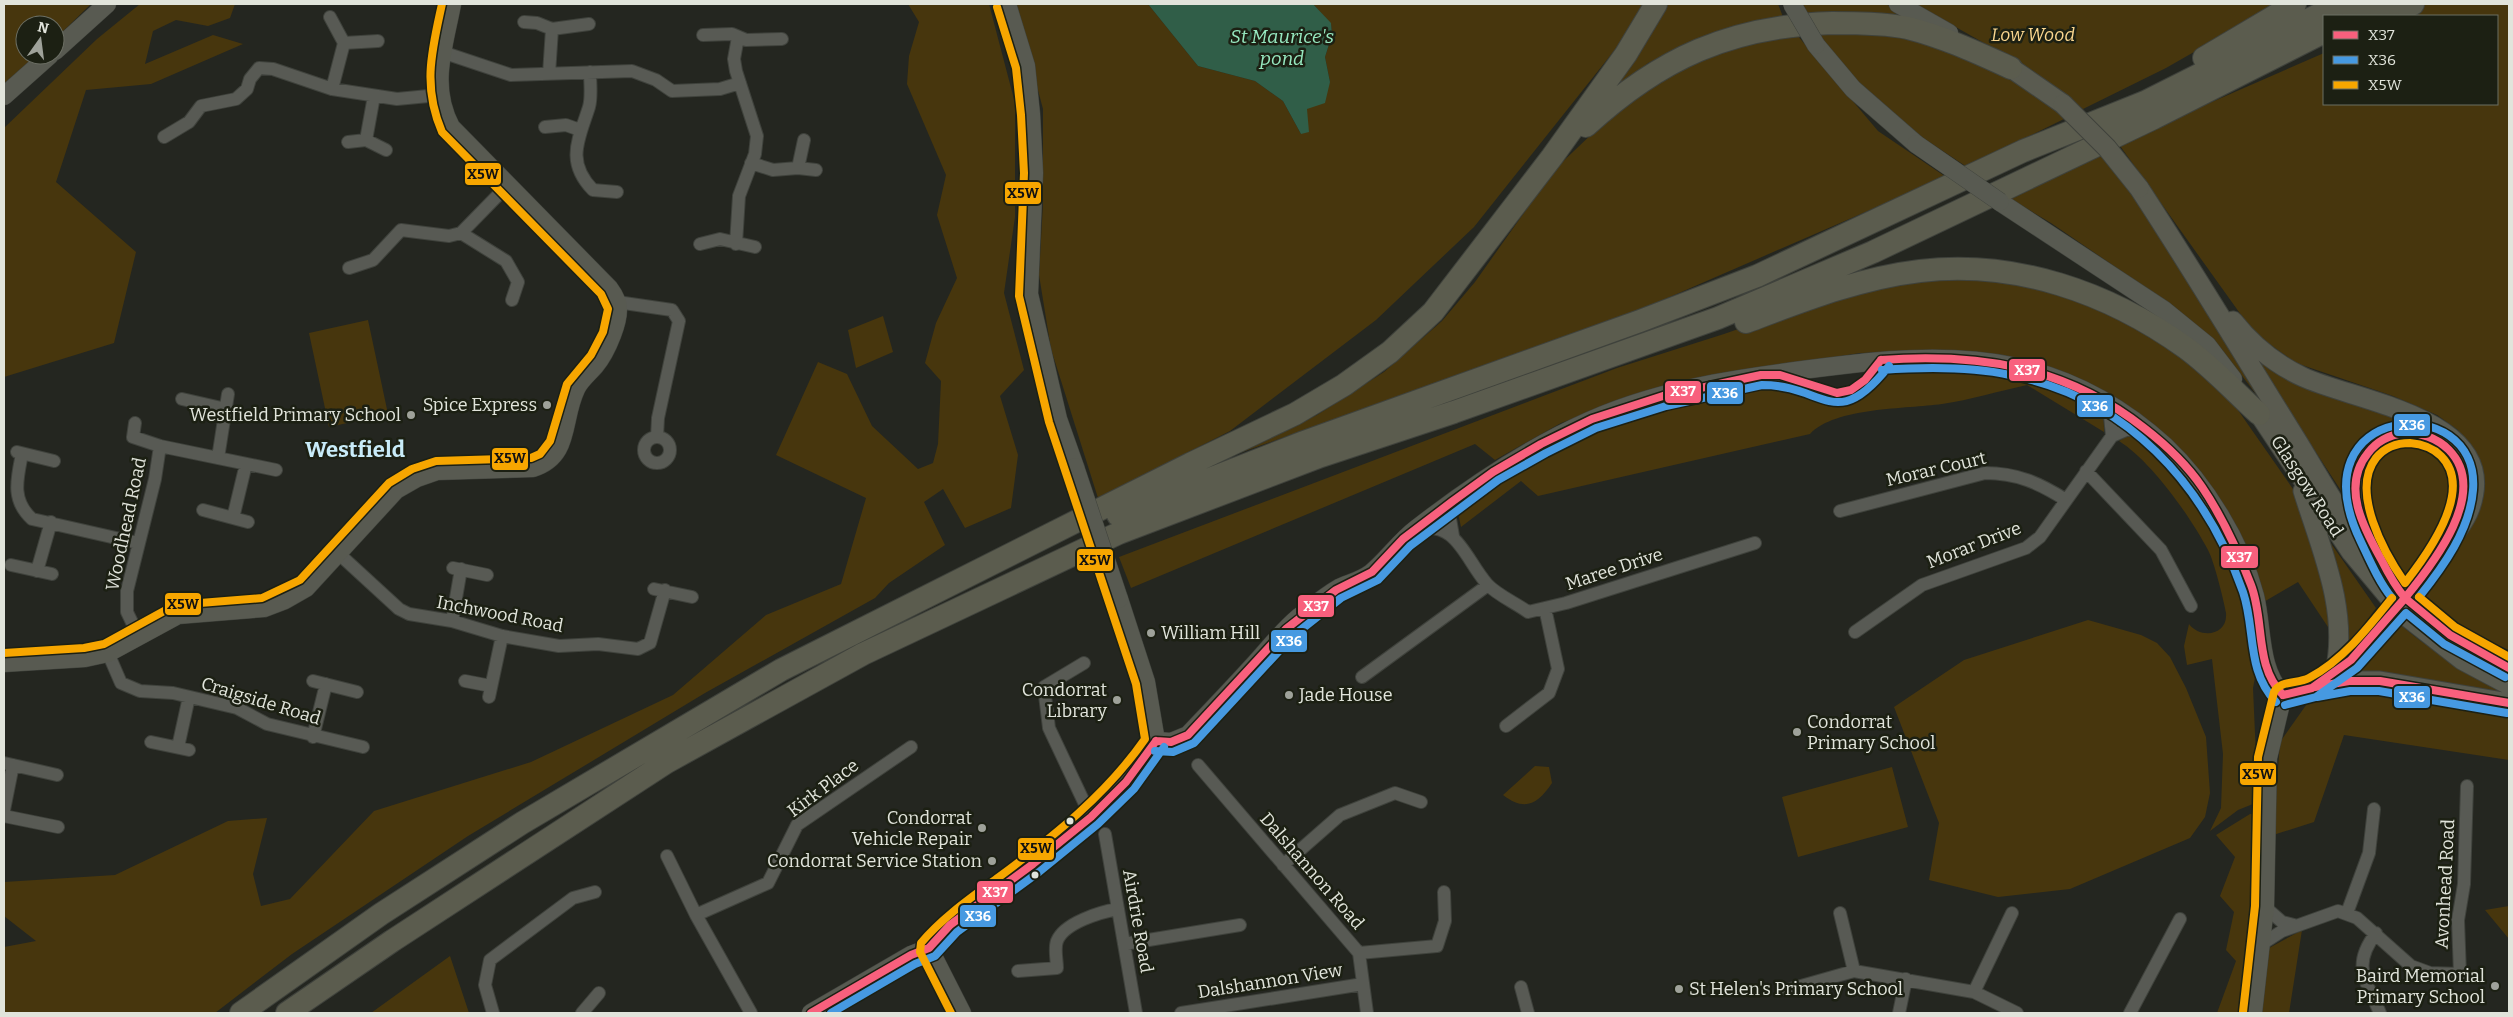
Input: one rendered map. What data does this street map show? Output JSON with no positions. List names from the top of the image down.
{
  "streets": {
    "main road": ["Glasgow Road"],
    "street": [
      "Morar Court",
      "Woodhead Road",
      "Morar Drive",
      "Maree Drive",
      "Inchwood Road",
      "Craigside Road",
      "Kirk Place",
      "Dalshannon Road",
      "Avonhead Road",
      "Airdrie Road",
      "Dalshannon View"
    ]
  },
  "crossings": [
    ["Morar Court", "Morar Drive"],
    ["Dalshannon Road", "Dalshannon View"]
  ],
  "districts": ["Westfield"],
  "water": ["St Maurice's pond"],
  "parks": ["Low Wood"],
  "places": [
    "Spice Express",
    "Westfield Primary School",
    "William Hill",
    "Jade House",
    "Condorrat Library",
    "Condorrat Primary School",
    "Condorrat Vehicle Repair",
    "Condorrat Service Station",
    "Baird Memorial Primary School",
    "St Helen's Primary School"
  ],
  "lines": ["transit line X5W", "transit line X37", "transit line X36"],
  "legend": ["X37", "X36", "X5W"],
  "north": "top"
}
